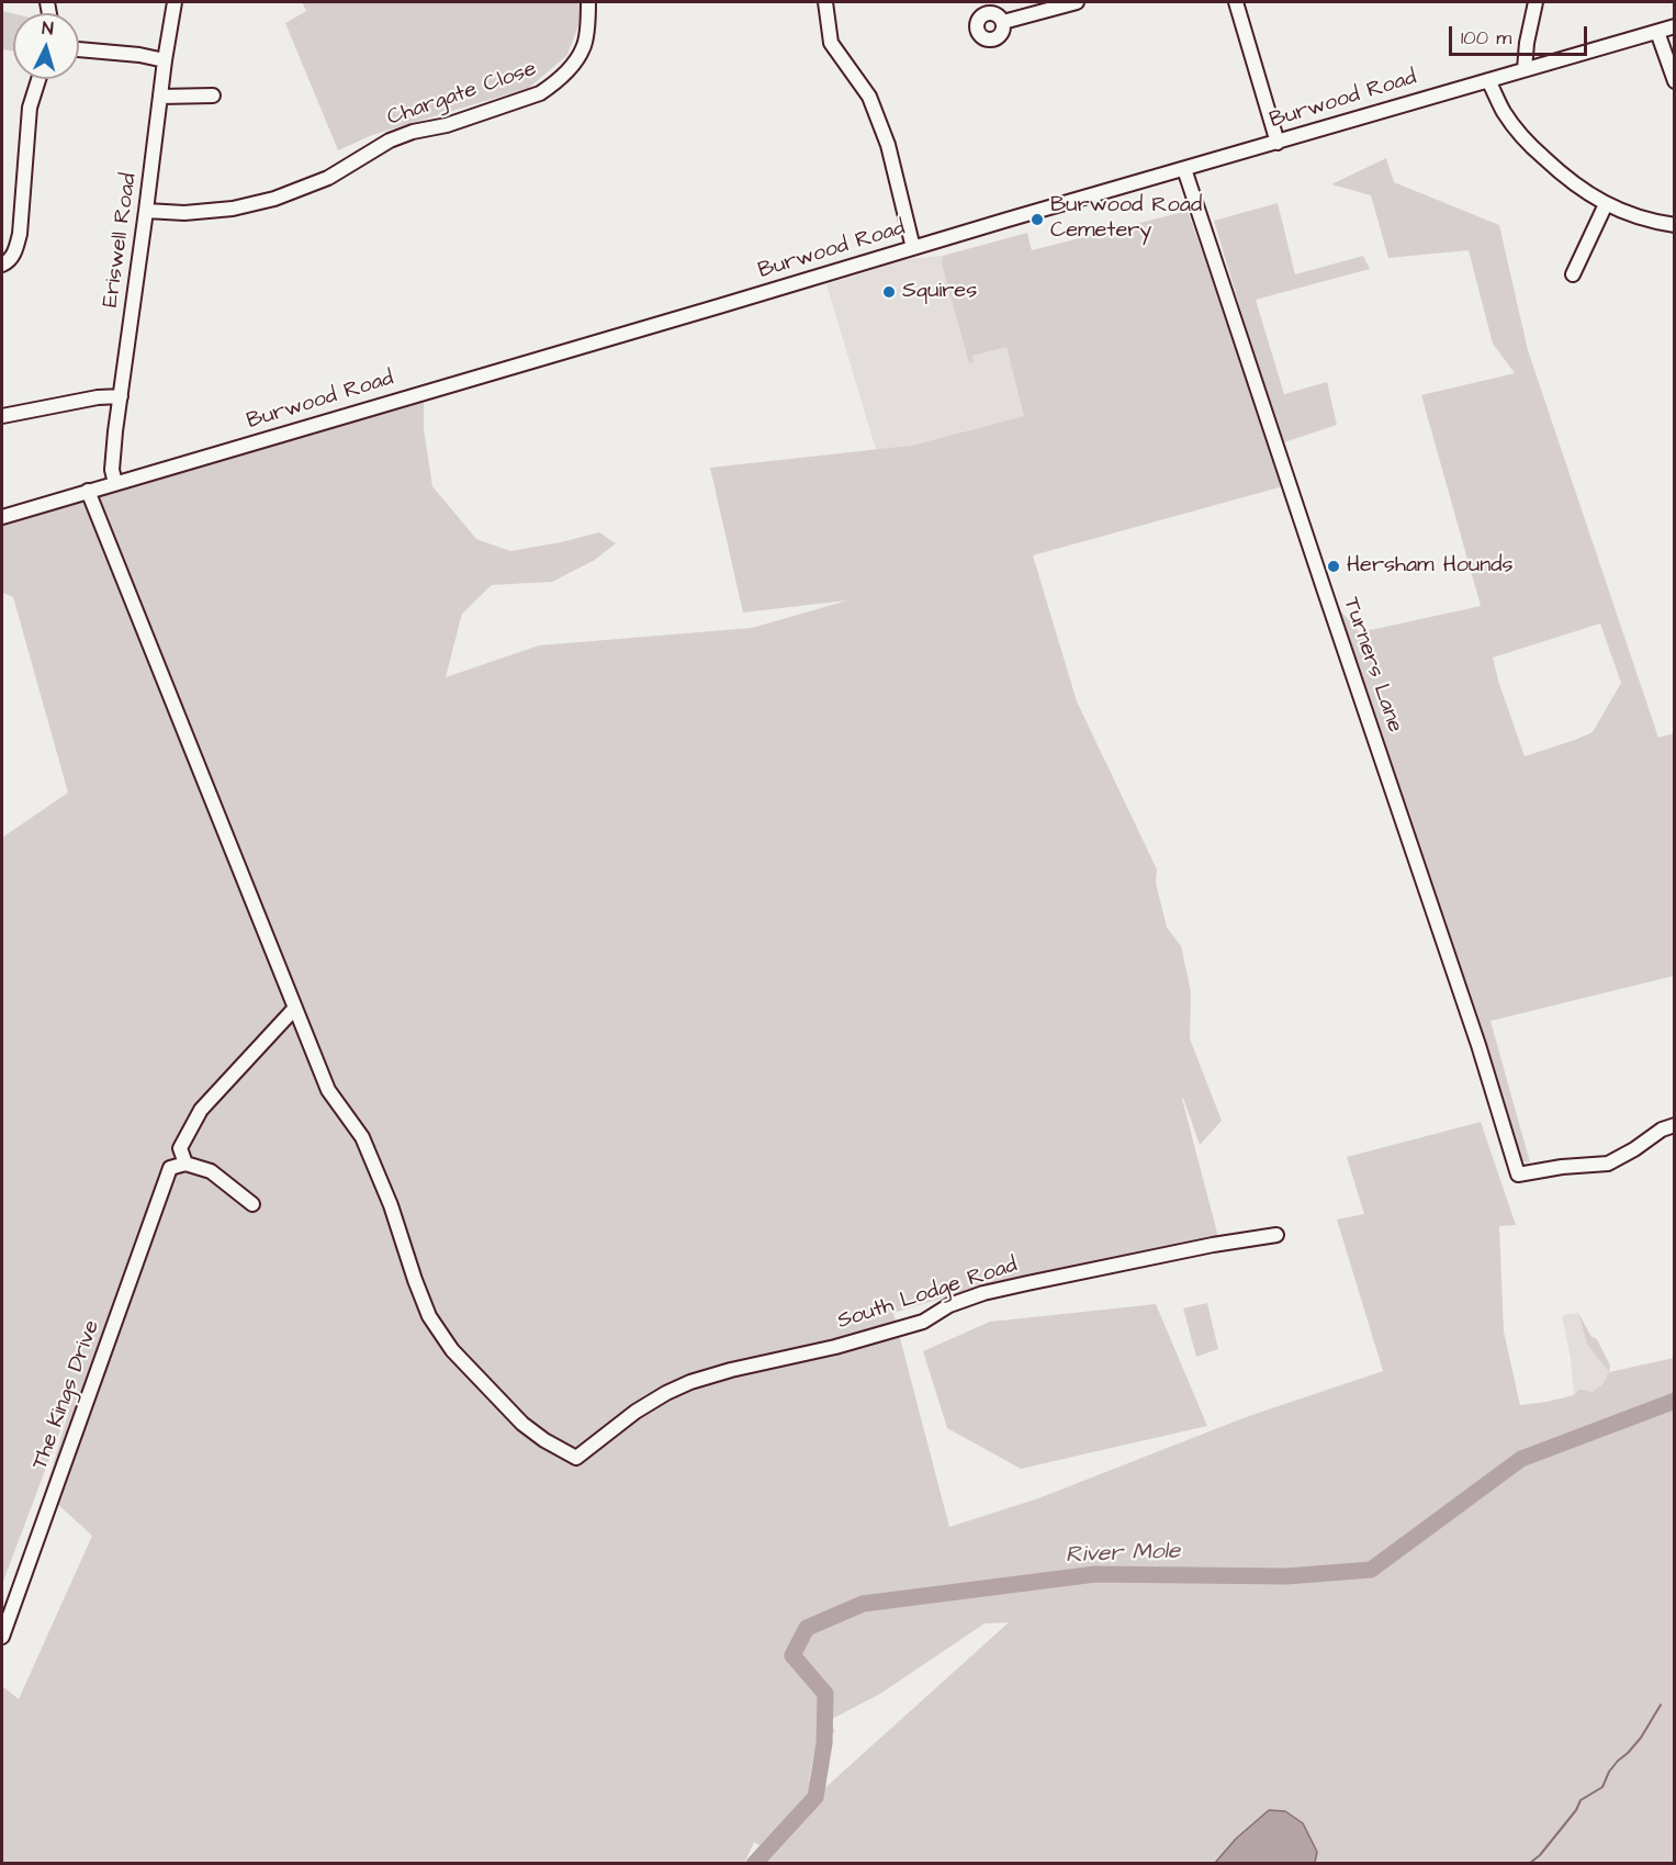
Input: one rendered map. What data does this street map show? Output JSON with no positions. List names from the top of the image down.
{
  "streets": {
    "street": [
      "Chargate Close",
      "Burwood Road",
      "Eriswell Road",
      "Turners Lane",
      "South Lodge Road",
      "The Kings Drive"
    ]
  },
  "crossings": [
    ["Chargate Close", "Eriswell Road"],
    ["Burwood Road", "Eriswell Road"],
    ["Burwood Road", "Turners Lane"],
    ["South Lodge Road", "The Kings Drive"]
  ],
  "water": ["River Mole"],
  "places": ["Burwood Road Cemetery", "Squires", "Hersham Hounds"],
  "scale_bar": "100 m",
  "north": "top"
}
